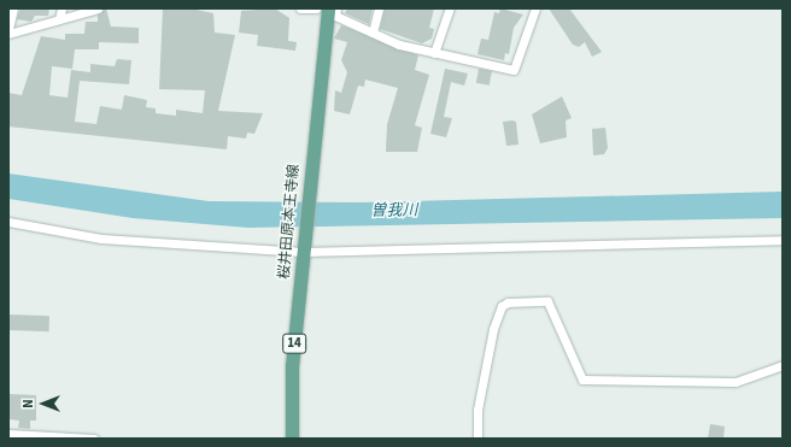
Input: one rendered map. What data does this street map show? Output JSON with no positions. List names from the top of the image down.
{
  "streets": {
    "main road": ["桜井田原本王寺線", "14"]
  },
  "water": ["曽我川"],
  "north": "left"
}
